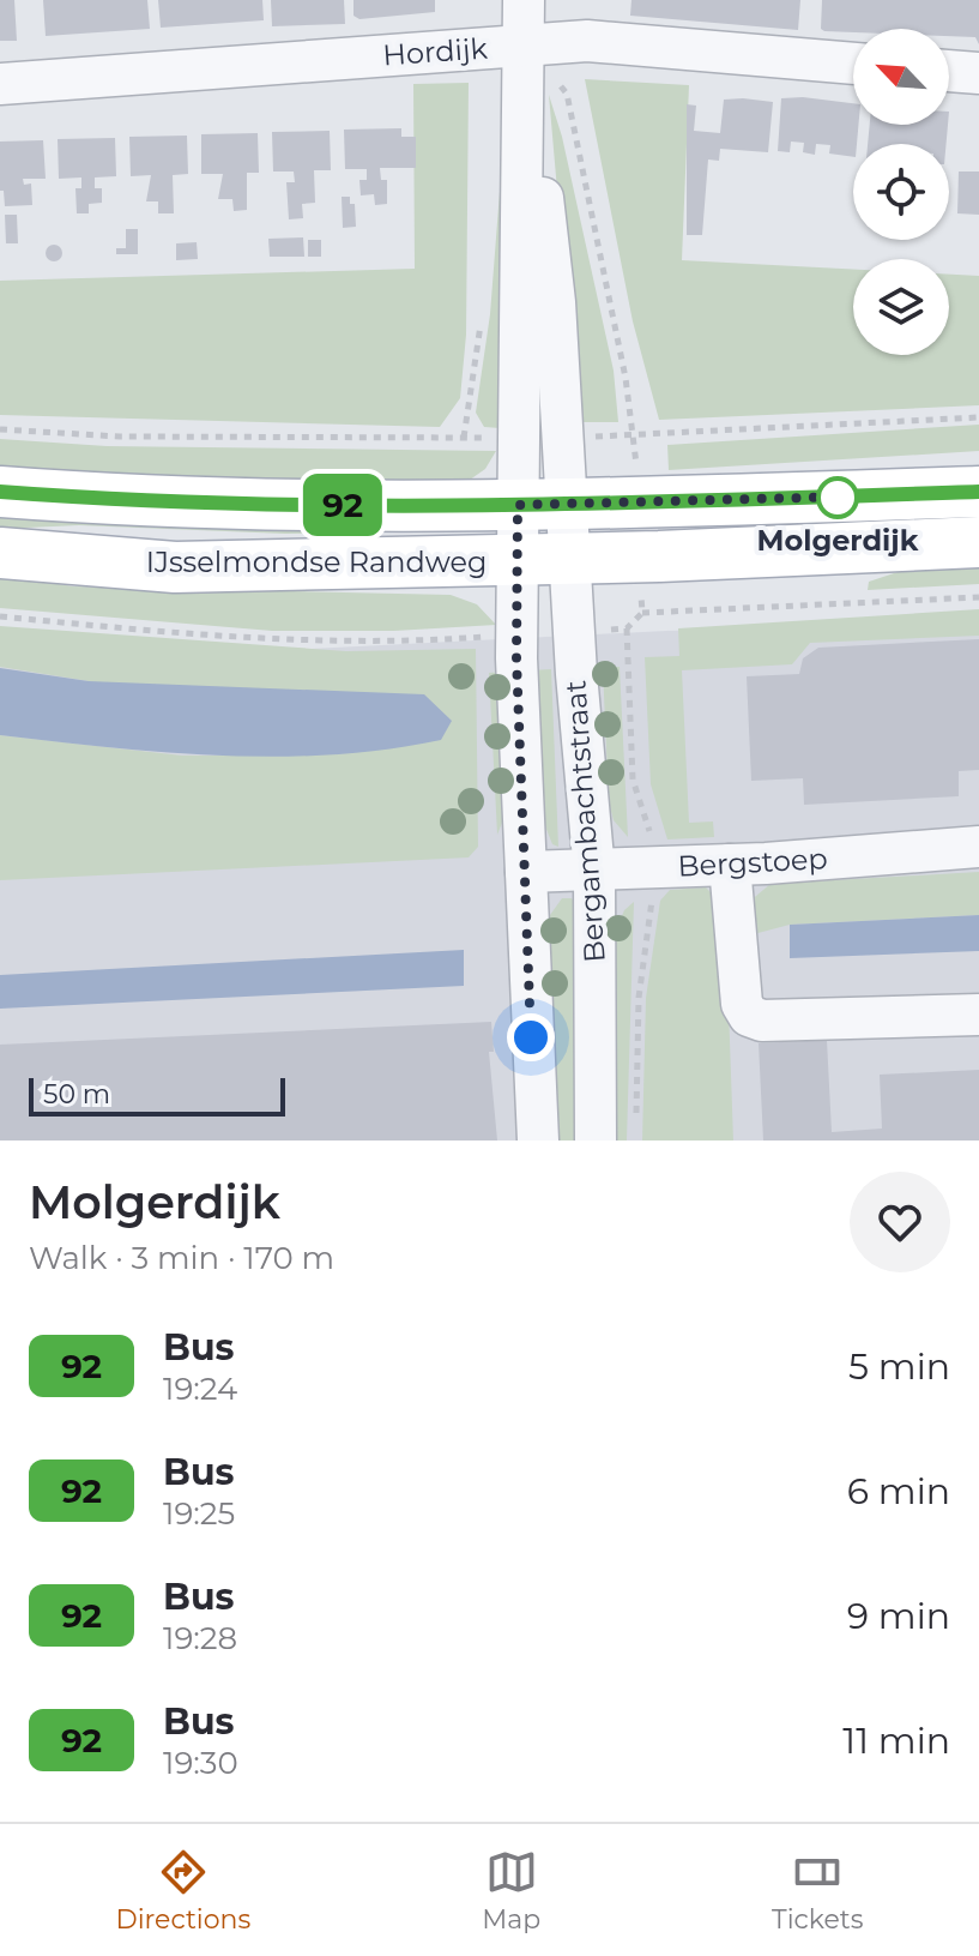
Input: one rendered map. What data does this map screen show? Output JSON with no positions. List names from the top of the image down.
{
  "streets": {
    "main road": ["IJsselmondse Randweg"],
    "street": ["Hordijk", "Bergambachtstraat", "Bergstoep"]
  },
  "crossings": [
    ["IJsselmondse Randweg", "Bergambachtstraat"],
    ["Bergambachtstraat", "Bergstoep"]
  ],
  "places": ["Molgerdijk"],
  "lines": ["bus line 92"],
  "scale_bar": "50 m",
  "north": "top left",
  "page": {
    "on_map": "92",
    "scale": "50 m",
    "heading": ["Molgerdijk", "Walk · 3 min · 170 m"],
    "list": [
      {
        "mark": "92",
        "name": "Bus",
        "note": "19:24",
        "value": "5 min"
      },
      {
        "mark": "92",
        "name": "Bus",
        "note": "19:25",
        "value": "6 min"
      },
      {
        "mark": "92",
        "name": "Bus",
        "note": "19:28",
        "value": "9 min"
      },
      {
        "mark": "92",
        "name": "Bus",
        "note": "19:30",
        "value": "11 min"
      }
    ],
    "tabs": ["Directions", "Map", "Tickets"]
  }
}
